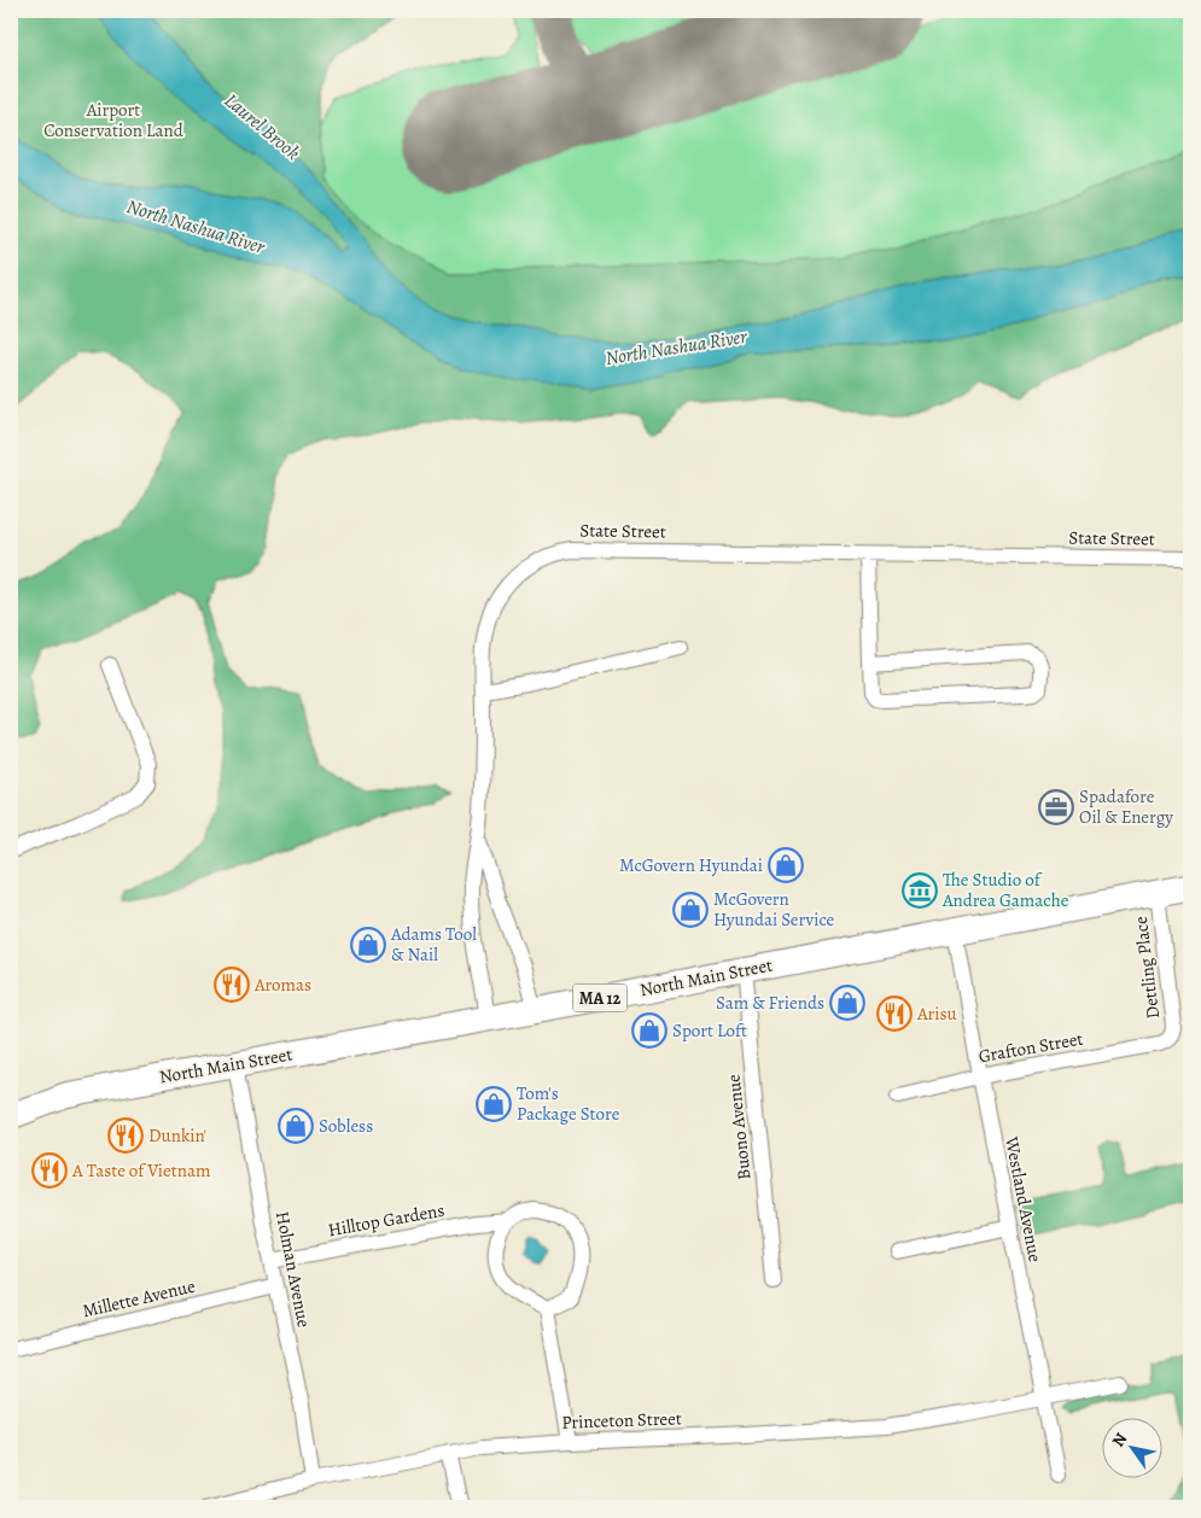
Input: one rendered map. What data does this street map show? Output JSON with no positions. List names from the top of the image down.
{
  "streets": {
    "highway": ["North Main Street", "MA 12"],
    "street": [
      "State Street",
      "Dettling Place",
      "Grafton Street",
      "Buono Avenue",
      "Westland Avenue",
      "Hilltop Gardens",
      "Holman Avenue",
      "Millette Avenue",
      "Princeton Street"
    ]
  },
  "crossings": [
    ["State Street", "North Main Street"],
    ["Dettling Place", "North Main Street"],
    ["Dettling Place", "Grafton Street"],
    ["North Main Street", "Buono Avenue"],
    ["North Main Street", "Westland Avenue"],
    ["North Main Street", "Holman Avenue"],
    ["Grafton Street", "Westland Avenue"],
    ["Westland Avenue", "Princeton Street"],
    ["Hilltop Gardens", "Holman Avenue"],
    ["Holman Avenue", "Millette Avenue"],
    ["Holman Avenue", "Princeton Street"]
  ],
  "water": ["Laurel Brook", "North Nashua River"],
  "parks": ["Airport Conservation Land"],
  "places": {
    "office": ["Spadafore Oil & Energy"],
    "shop": [
      "McGovern Hyundai",
      "McGovern Hyundai Service",
      "Adams Tool & Nail",
      "Sam & Friends",
      "Sport Loft",
      "Tom's Package Store",
      "Sobless"
    ],
    "museum": ["The Studio of Andrea Gamache"],
    "restaurant": [
      "Aromas",
      "Arisu",
      "Dunkin'",
      "A Taste of Vietnam"
    ]
  },
  "north": "top left"
}
